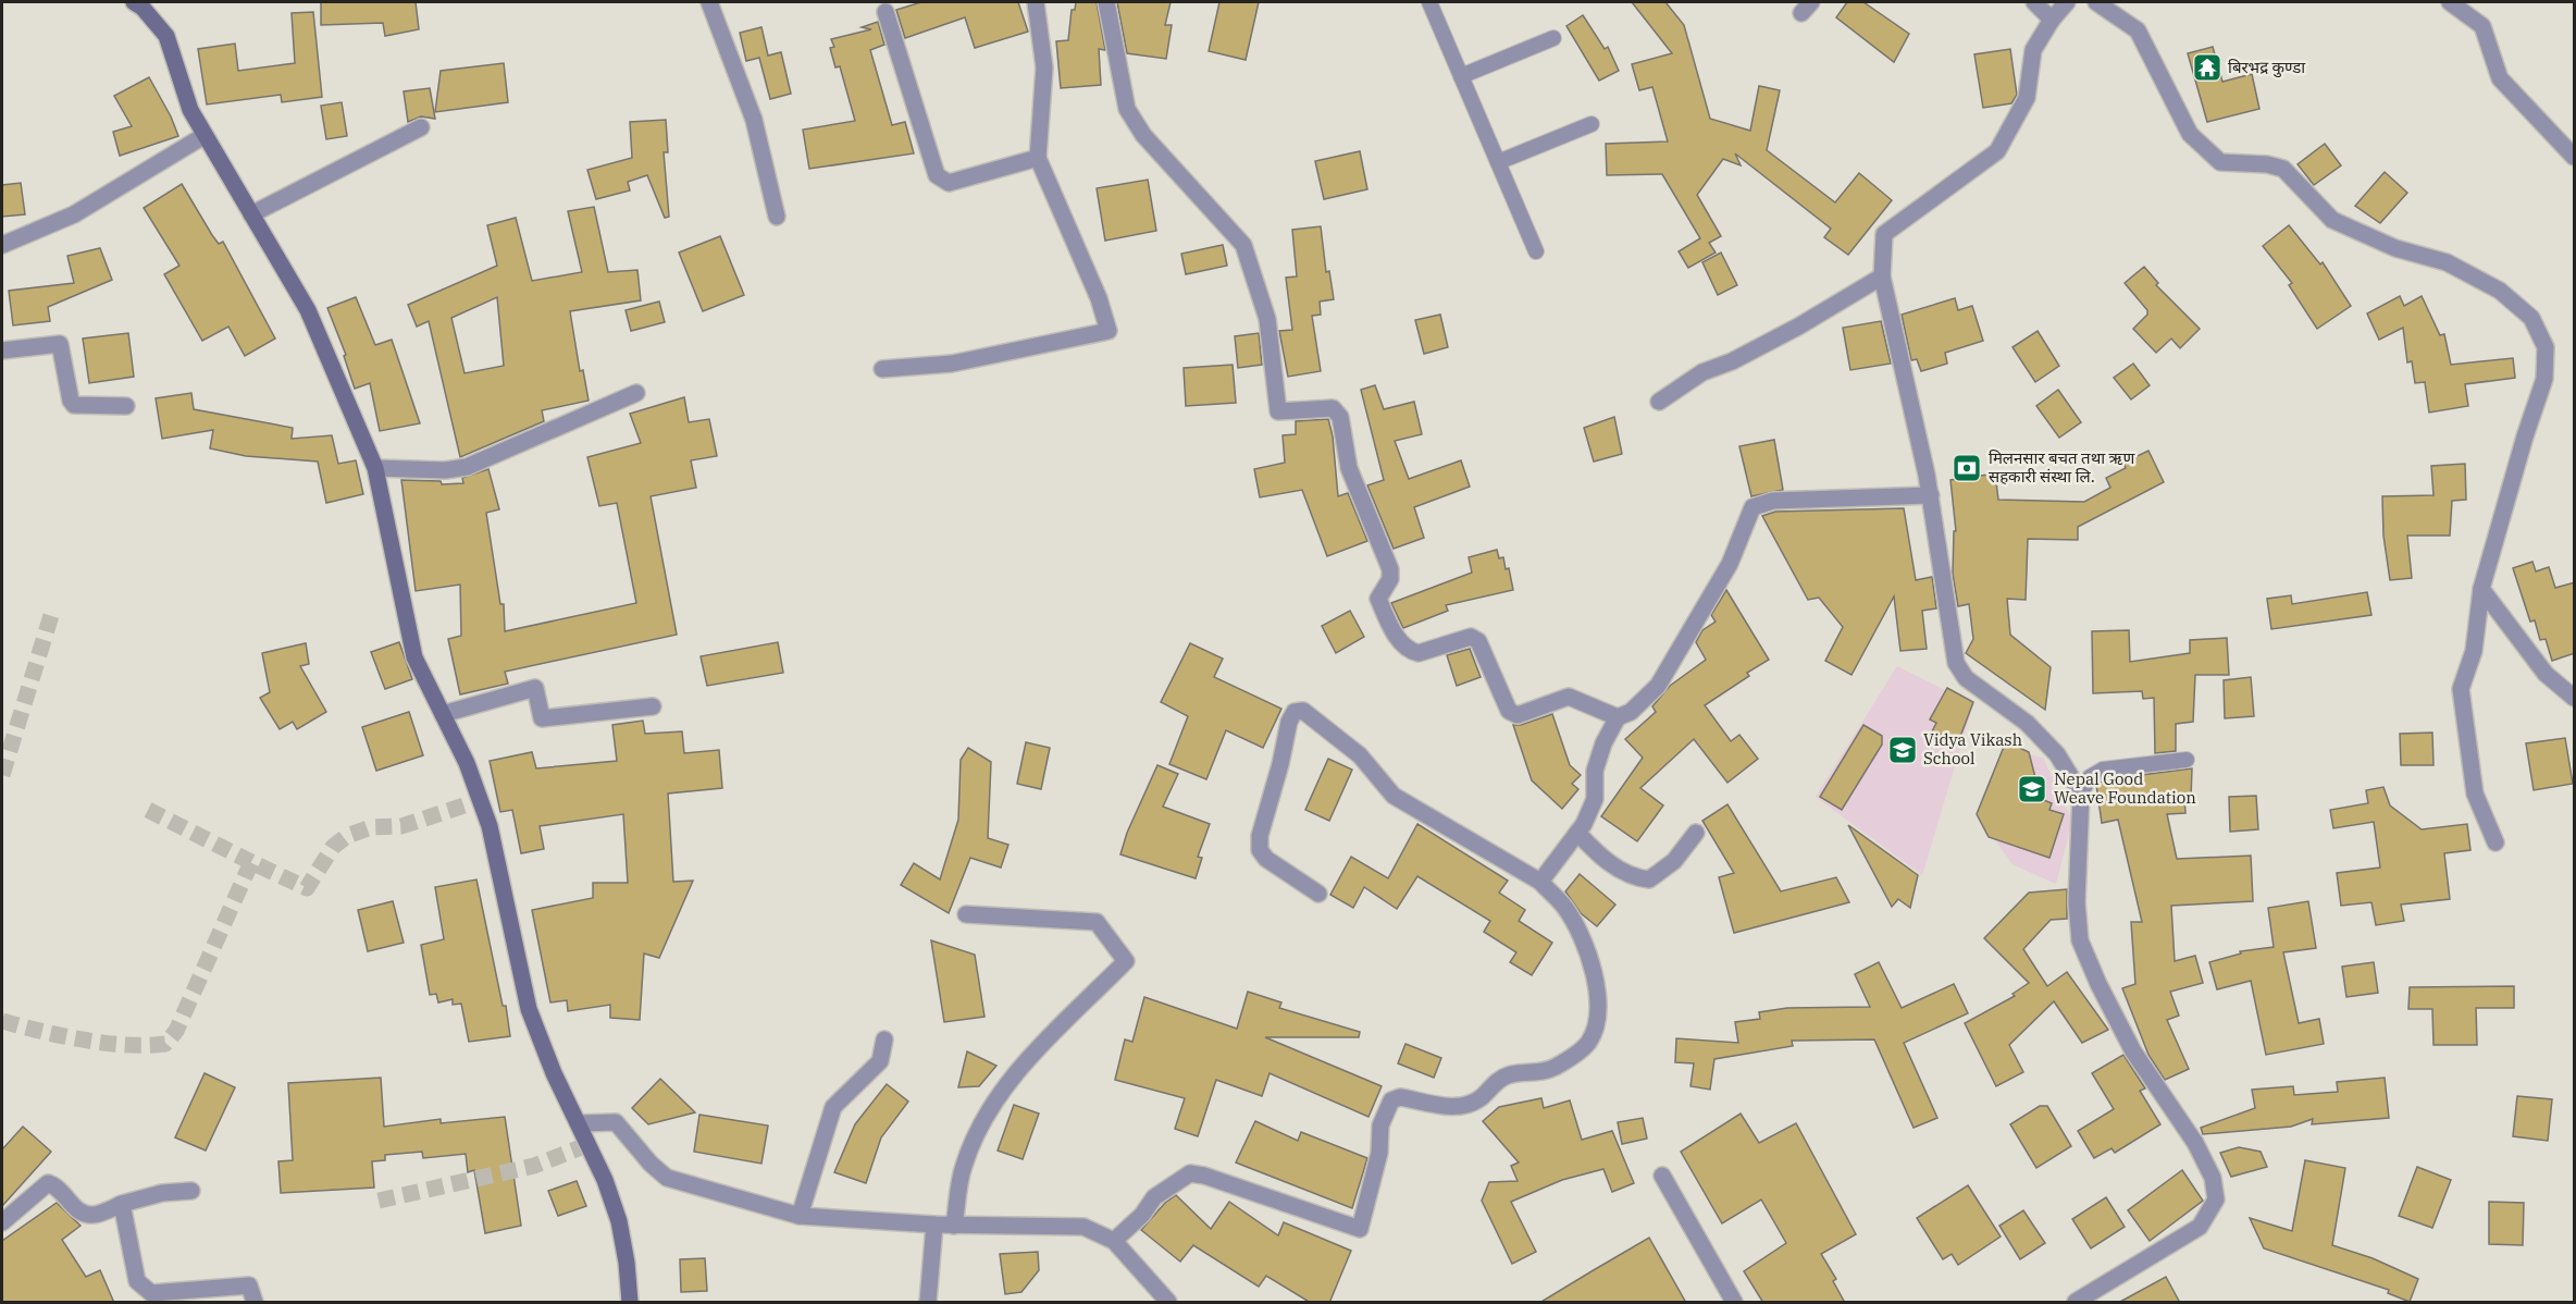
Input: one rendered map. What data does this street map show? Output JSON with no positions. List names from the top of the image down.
{
  "places": {
    "temple": ["बिरभद्र कुण्डा"],
    "bank": ["मिलनसार बचत तथा ऋण सहकारी संस्था लि."],
    "school or university": ["Vidya Vikash School", "Nepal Good Weave Foundation"]
  }
}
